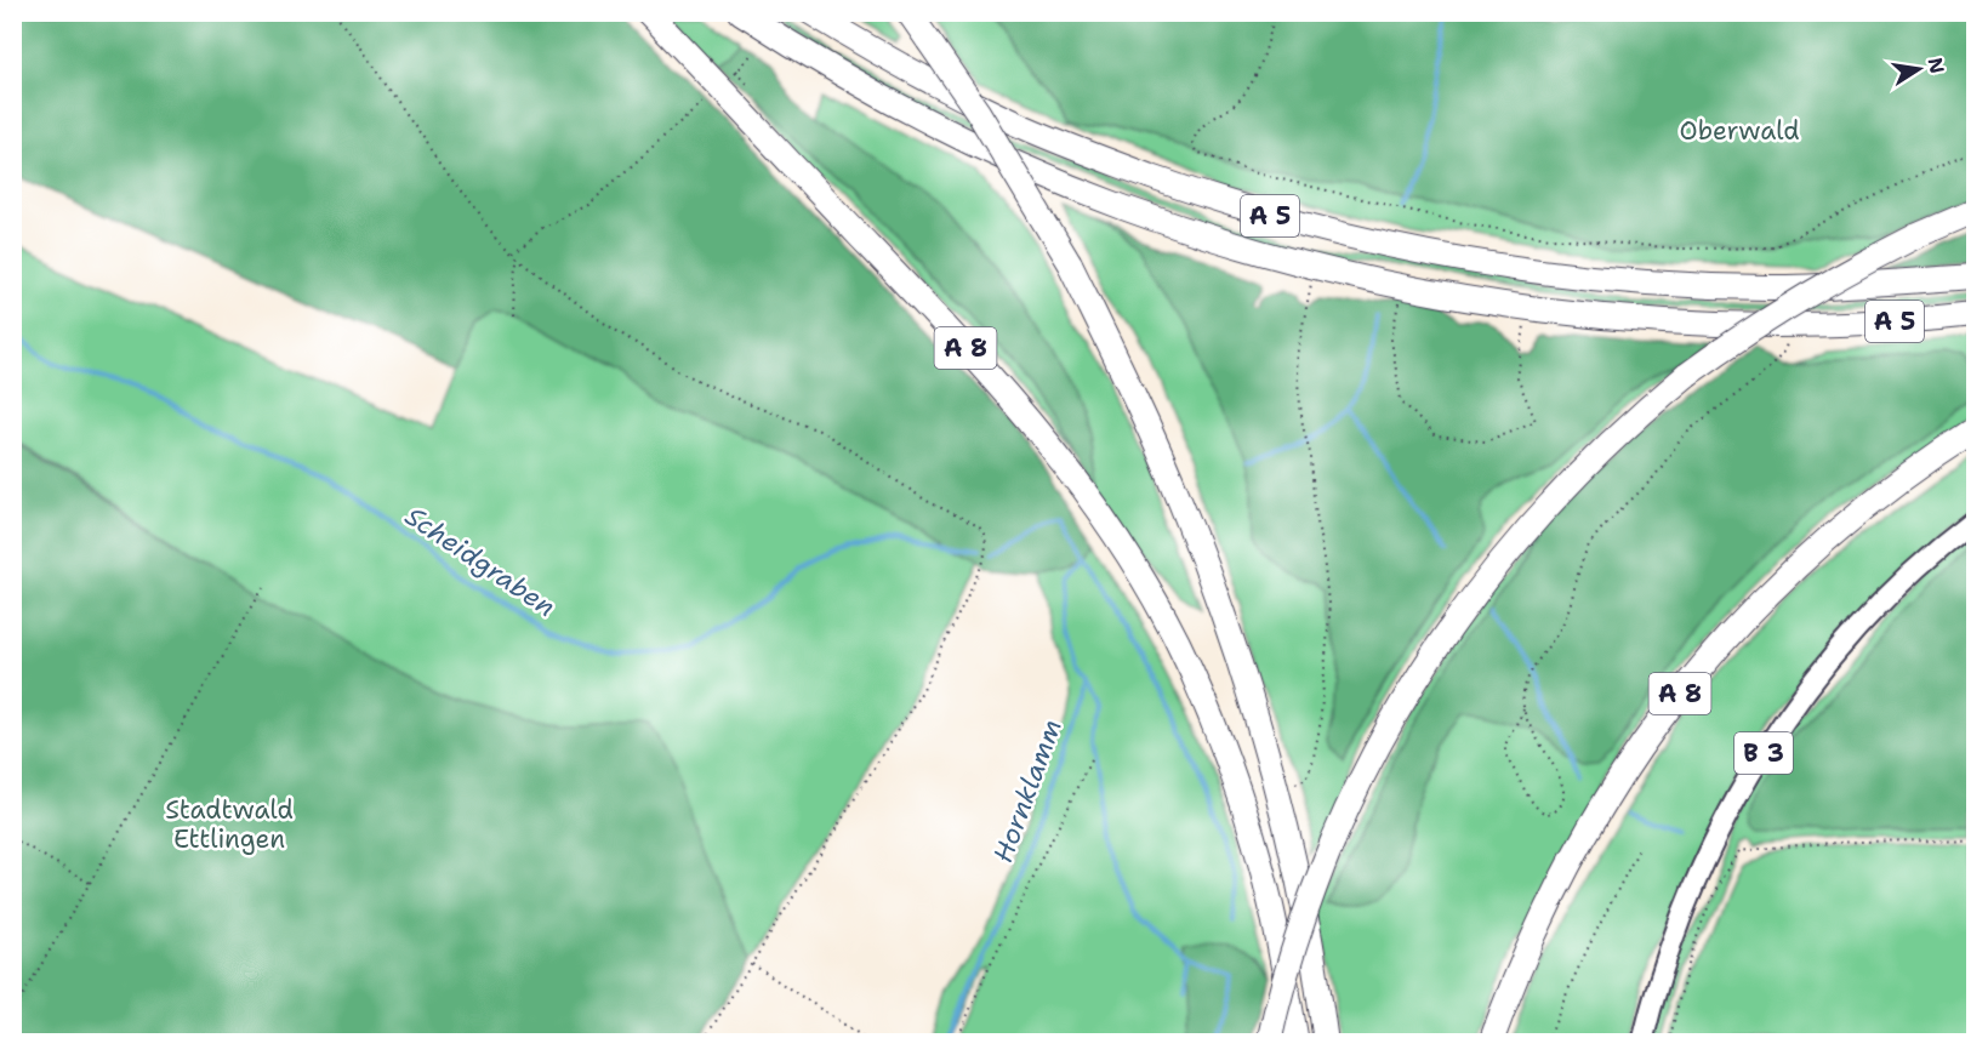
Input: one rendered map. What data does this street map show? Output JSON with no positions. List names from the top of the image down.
{
  "streets": {
    "highway": ["A 5", "A 8"],
    "main road": ["B 3"]
  },
  "water": ["Scheidgraben", "Hornklamm"],
  "parks": ["Oberwald", "Stadtwald Ettlingen"],
  "north": "right"
}
